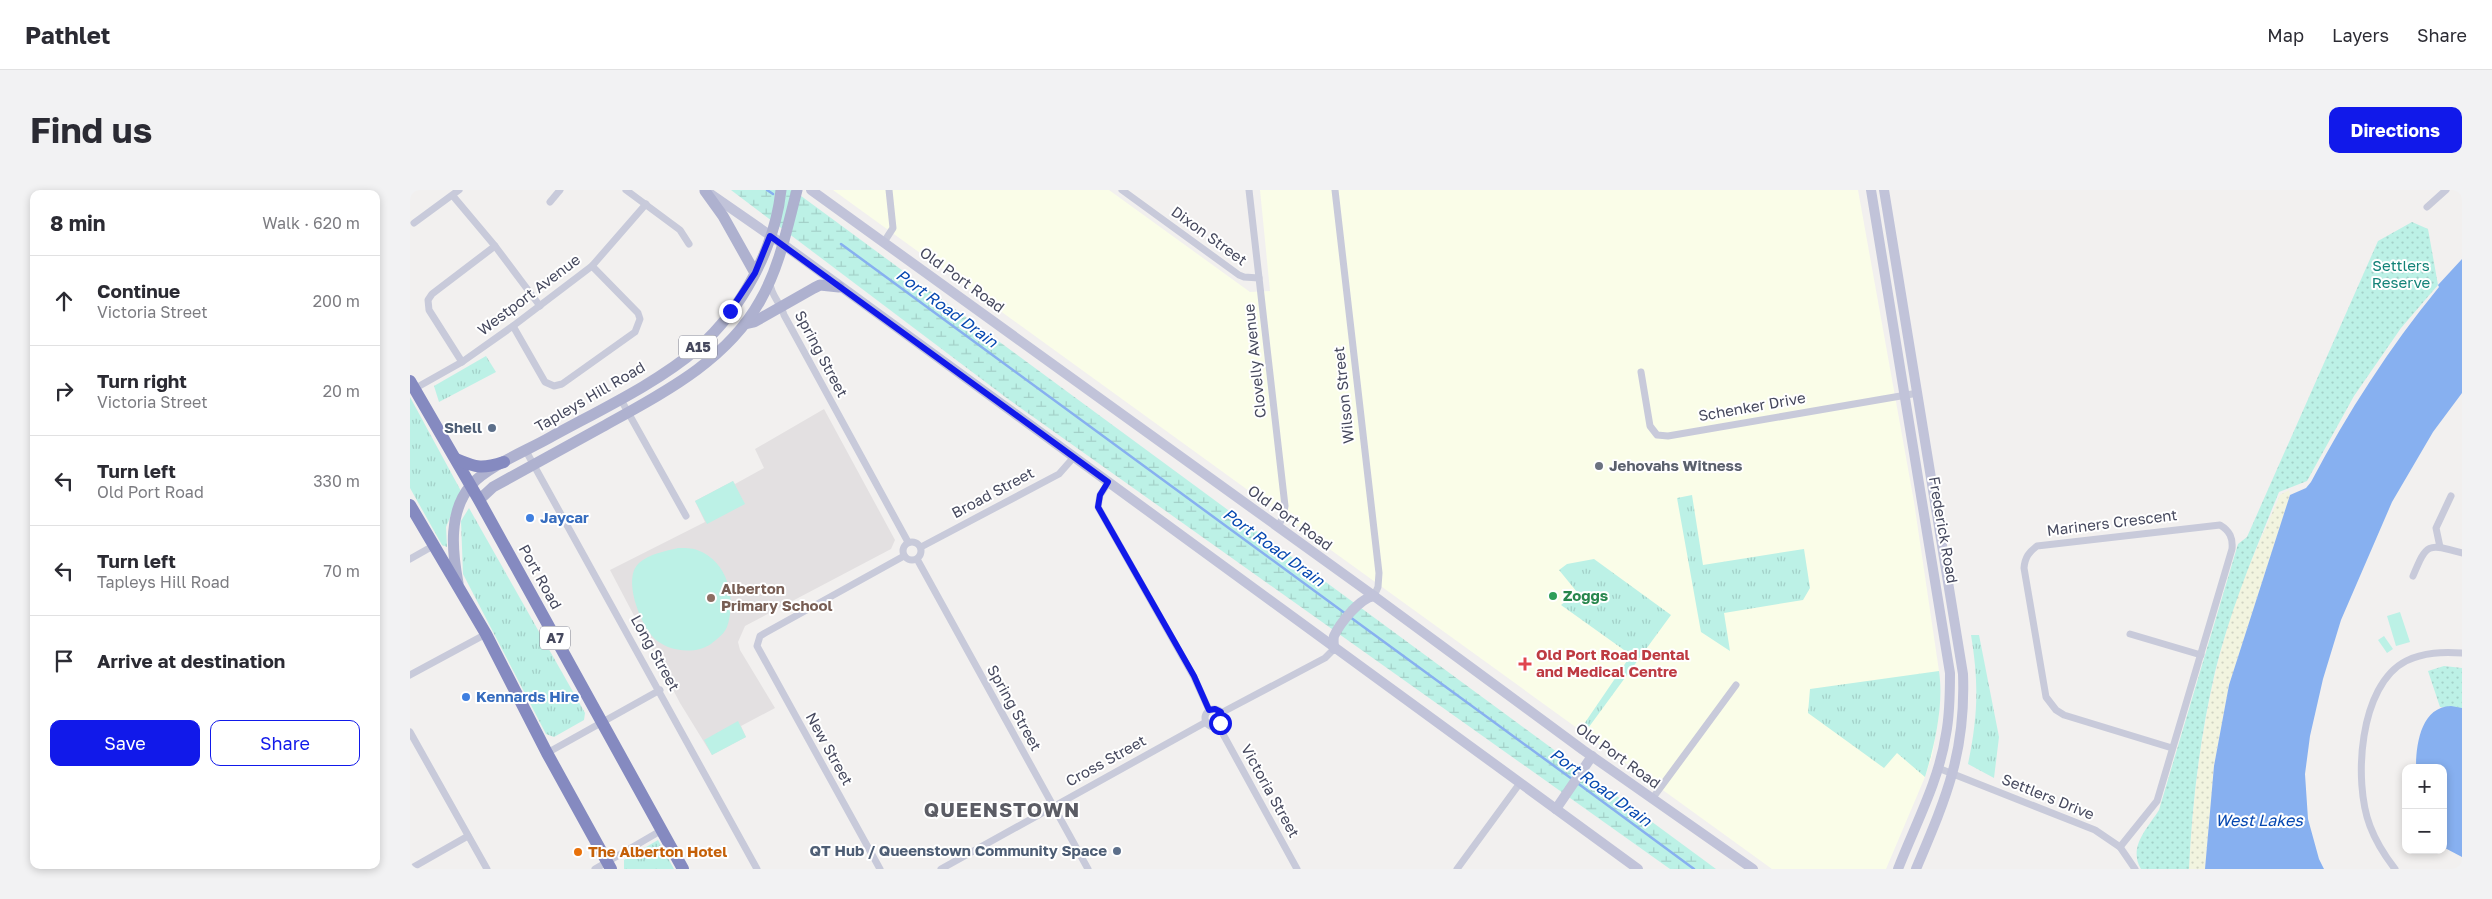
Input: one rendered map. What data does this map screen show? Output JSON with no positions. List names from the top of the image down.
{
  "streets": {
    "highway": ["Port Road", "A7"],
    "main road": [
      "Old Port Road",
      "A15",
      "Tapleys Hill Road",
      "Frederick Road"
    ],
    "street": [
      "Dixon Street",
      "Westport Avenue",
      "Spring Street",
      "Clovelly Avenue",
      "Wilson Street",
      "Schenker Drive",
      "Broad Street",
      "Mariners Crescent",
      "Long Street",
      "New Street",
      "Cross Street",
      "Victoria Street",
      "Settlers Drive"
    ]
  },
  "crossings": [
    ["Dixon Street", "Clovelly Avenue"],
    ["Old Port Road", "Clovelly Avenue"],
    ["Old Port Road", "Wilson Street"],
    ["Westport Avenue", "Port Road"],
    ["A15", "Tapleys Hill Road"],
    ["Spring Street", "Tapleys Hill Road"],
    ["Spring Street", "Broad Street"],
    ["Spring Street", "New Street"],
    ["Spring Street", "Cross Street"],
    ["Tapleys Hill Road", "Port Road"],
    ["Tapleys Hill Road", "Long Street"],
    ["Schenker Drive", "Frederick Road"],
    ["Broad Street", "New Street"],
    ["Mariners Crescent", "Settlers Drive"],
    ["Frederick Road", "Settlers Drive"],
    ["Cross Street", "Victoria Street"]
  ],
  "districts": ["QUEENSTOWN"],
  "water": ["Port Road Drain", "West Lakes"],
  "parks": ["Settlers Reserve"],
  "places": {
    "other": [
      "Shell",
      "Jehovahs Witness",
      "Jaycar",
      "Zoggs",
      "Alberton Primary School",
      "Kennards Hire",
      "QT Hub / Queenstown Community Space",
      "The Alberton Hotel"
    ],
    "health": ["Old Port Road Dental and Medical Centre"]
  },
  "page": {
    "header": "Pathlet",
    "nav": ["Map", "Layers", "Share"],
    "buttons": [
      "Directions",
      ["Save", "Share"]
    ],
    "title": "Find us",
    "heading": ["8 min", "Walk · 620 m"],
    "list": [
      ["Continue", "Victoria Street", "200 m"],
      ["Turn right", "Victoria Street", "20 m"],
      ["Turn left", "Old Port Road", "330 m"],
      ["Turn left", "Tapleys Hill Road", "70 m"],
      "Arrive at destination"
    ],
    "map_buttons": ["+", "−"]
  }
}
